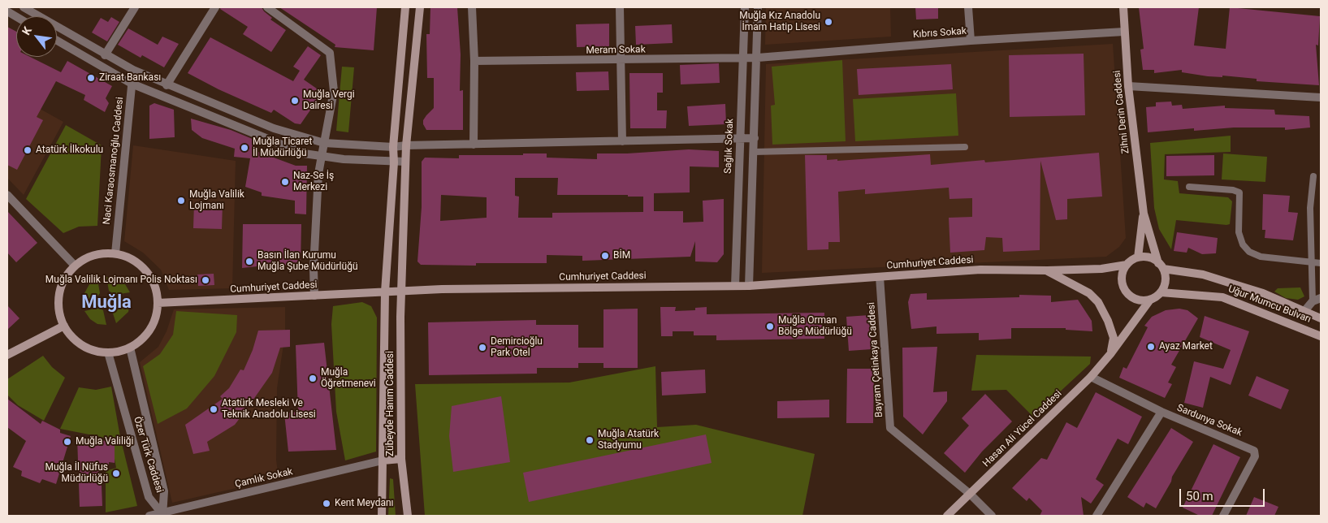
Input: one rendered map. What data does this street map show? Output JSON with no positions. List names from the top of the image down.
{
  "streets": {
    "main road": [
      "Zihni Derin Caddesi",
      "Cumhuriyet Caddesi",
      "Uğur Mumcu Bulvarı",
      "Zübeyde Hanım Caddesi",
      "Hasan Ali Yücel Caddesi"
    ],
    "street": [
      "Kıbrıs Sokak",
      "Meram Sokak",
      "Sağlık Sokak",
      "Naci Karaosmanoğlu Caddesi",
      "Bayram Çetinkaya Caddesi",
      "Sardunya Sokak",
      "Özer Türk Caddesi",
      "Çamlık Sokak"
    ]
  },
  "crossings": [
    ["Kıbrıs Sokak", "Meram Sokak"],
    ["Kıbrıs Sokak", "Zihni Derin Caddesi"],
    ["Meram Sokak", "Sağlık Sokak"],
    ["Sağlık Sokak", "Cumhuriyet Caddesi"],
    ["Naci Karaosmanoğlu Caddesi", "Cumhuriyet Caddesi"],
    ["Naci Karaosmanoğlu Caddesi", "Özer Türk Caddesi"],
    ["Cumhuriyet Caddesi", "Uğur Mumcu Bulvarı"],
    ["Cumhuriyet Caddesi", "Bayram Çetinkaya Caddesi"],
    ["Cumhuriyet Caddesi", "Zübeyde Hanım Caddesi"],
    ["Cumhuriyet Caddesi", "Hasan Ali Yücel Caddesi"],
    ["Cumhuriyet Caddesi", "Özer Türk Caddesi"],
    ["Uğur Mumcu Bulvarı", "Hasan Ali Yücel Caddesi"],
    ["Bayram Çetinkaya Caddesi", "Hasan Ali Yücel Caddesi"],
    ["Zübeyde Hanım Caddesi", "Çamlık Sokak"],
    ["Sardunya Sokak", "Hasan Ali Yücel Caddesi"],
    ["Özer Türk Caddesi", "Çamlık Sokak"]
  ],
  "districts": ["Muğla"],
  "places": [
    "Muğla Kız Anadolu İmam Hatip Lisesi",
    "Ziraat Bankası",
    "Muğla Vergi Dairesi",
    "Muğla Ticaret İl Müdürlüğü",
    "Atatürk İlkokulu",
    "Naz-Se İş Merkezi",
    "Muğla Valilik Lojmanı",
    "BİM",
    "Basın İlan Kurumu Muğla Şube Müdürlüğü",
    "Muğla Valilik Lojmanı Polis Noktası",
    "Muğla Orman Bölge Müdürlüğü",
    "Ayaz Market",
    "Demircioğlu Park Otel",
    "Muğla Öğretmenevi",
    "Atatürk Mesleki Ve Teknik Anadolu Lisesi",
    "Muğla Atatürk Stadyumu",
    "Muğla Valiliği",
    "Muğla İl Nüfus Müdürlüğü",
    "Kent Meydanı"
  ],
  "scale_bar": "50 m",
  "north": "top left"
}
